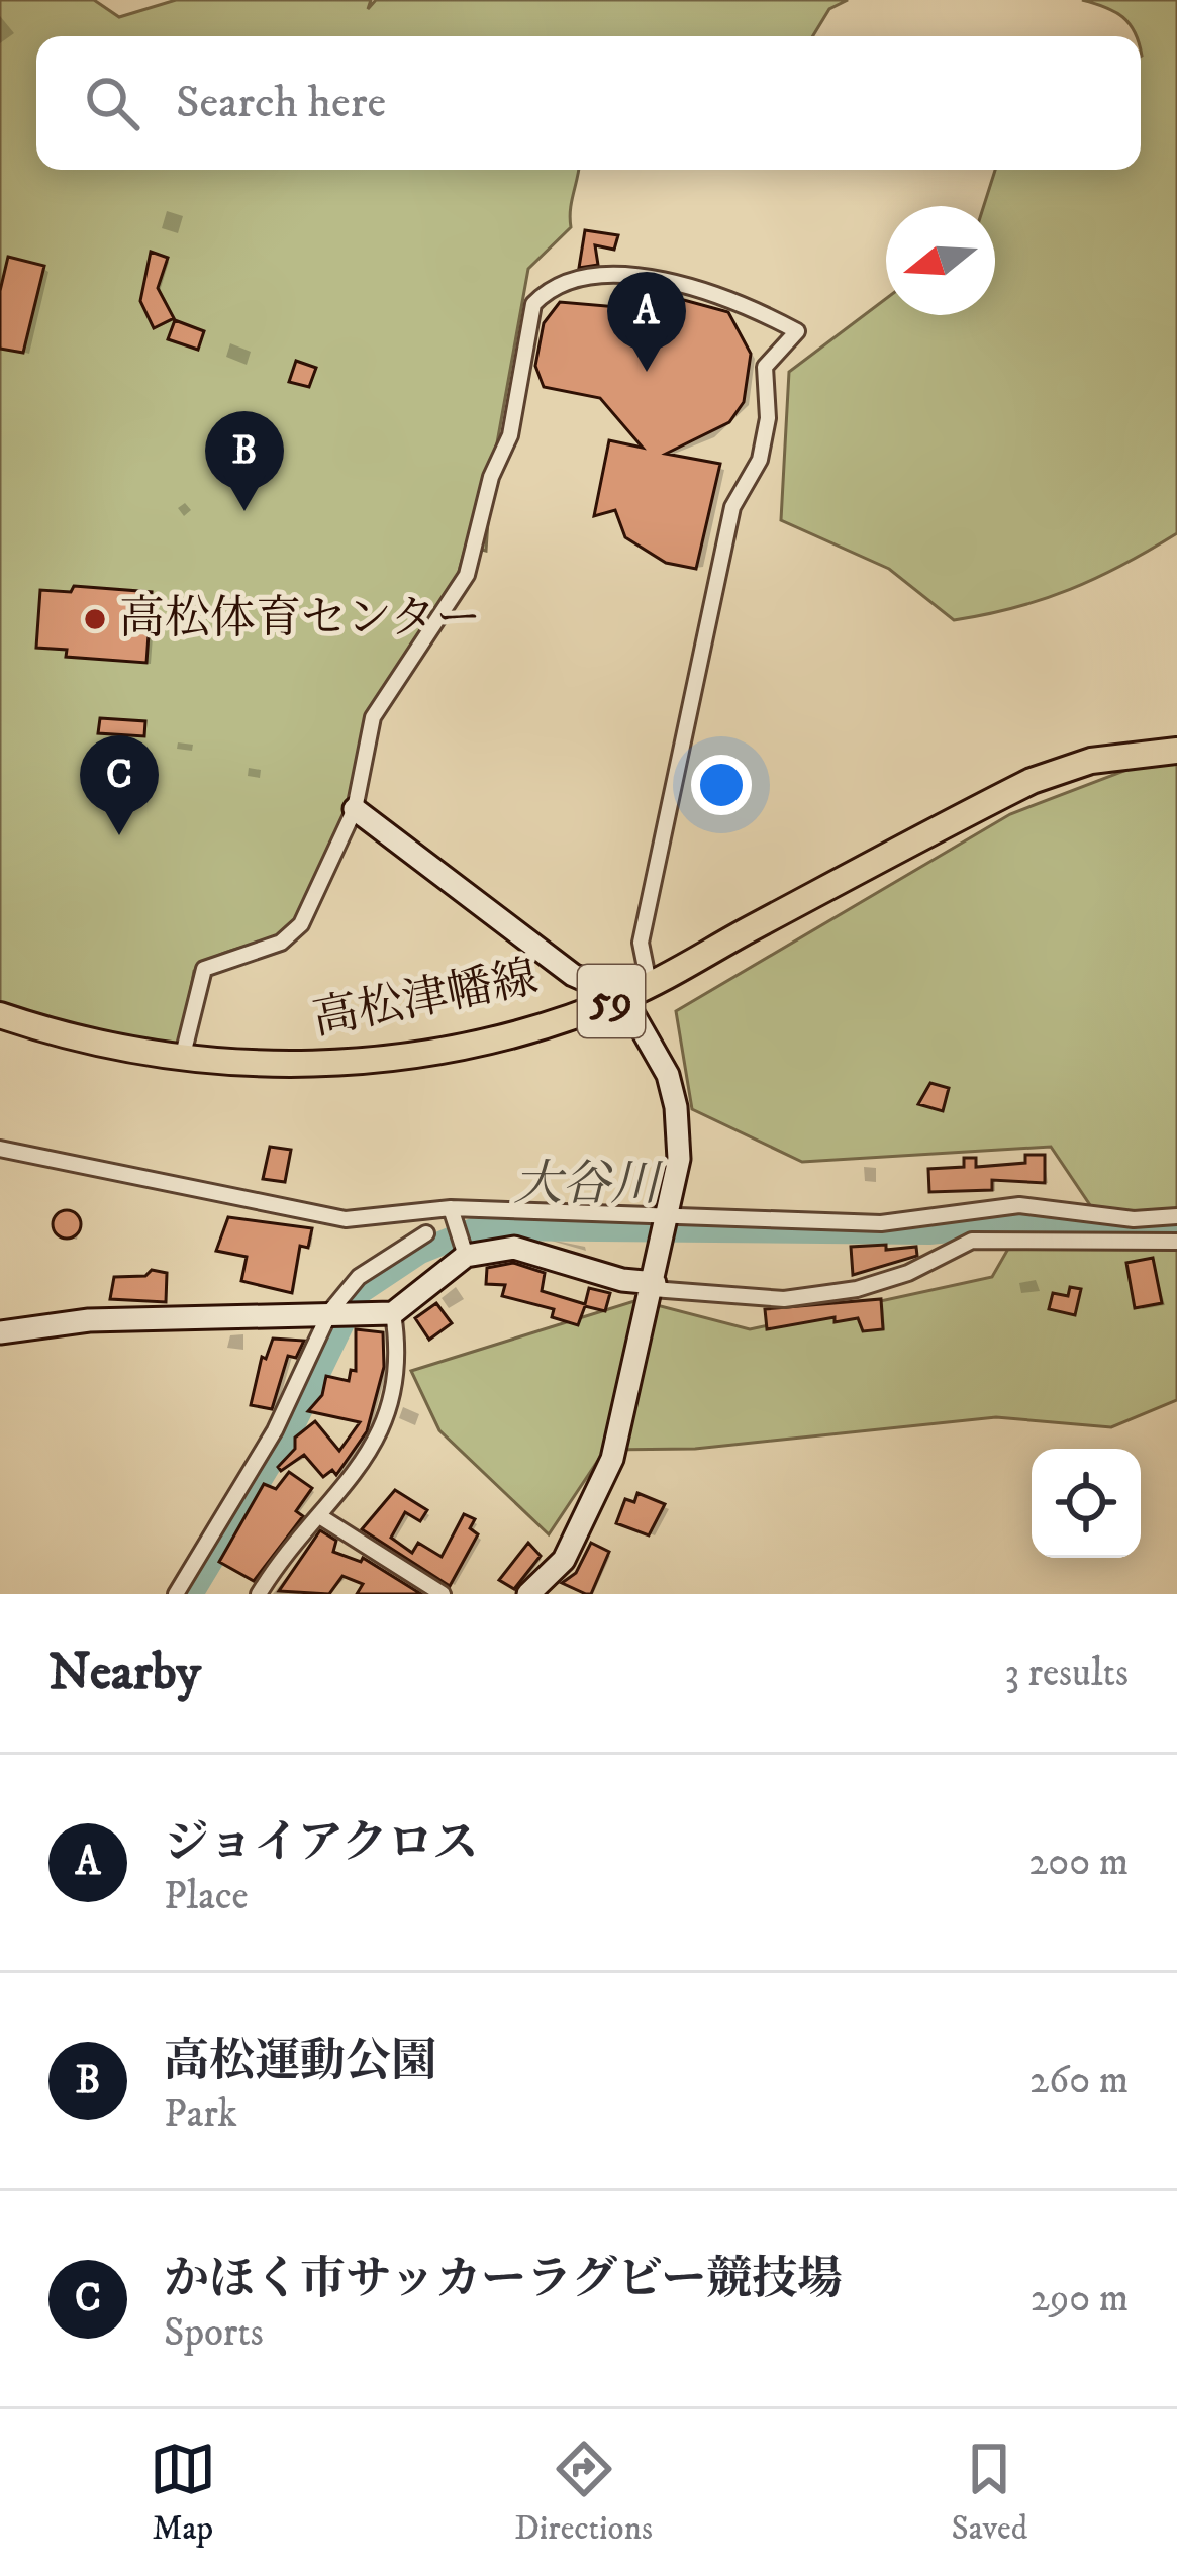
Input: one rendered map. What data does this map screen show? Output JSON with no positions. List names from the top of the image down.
{
  "streets": {
    "main road": ["高松津幡線", "59"]
  },
  "water": ["大谷川"],
  "places": ["高松体育センター"],
  "north": "left",
  "page": {
    "search": "Search here",
    "pins": ["A", "B", "C"],
    "heading": ["Nearby", "3 results"],
    "list": [
      {
        "mark": "A",
        "name": "ジョイアクロス",
        "note": "Place",
        "value": "200 m"
      },
      {
        "mark": "B",
        "name": "高松運動公園",
        "note": "Park",
        "value": "260 m"
      },
      {
        "mark": "C",
        "name": "かほく市サッカーラグビー競技場",
        "note": "Sports",
        "value": "290 m"
      }
    ],
    "nav": ["Map", "Directions", "Saved"]
  }
}
